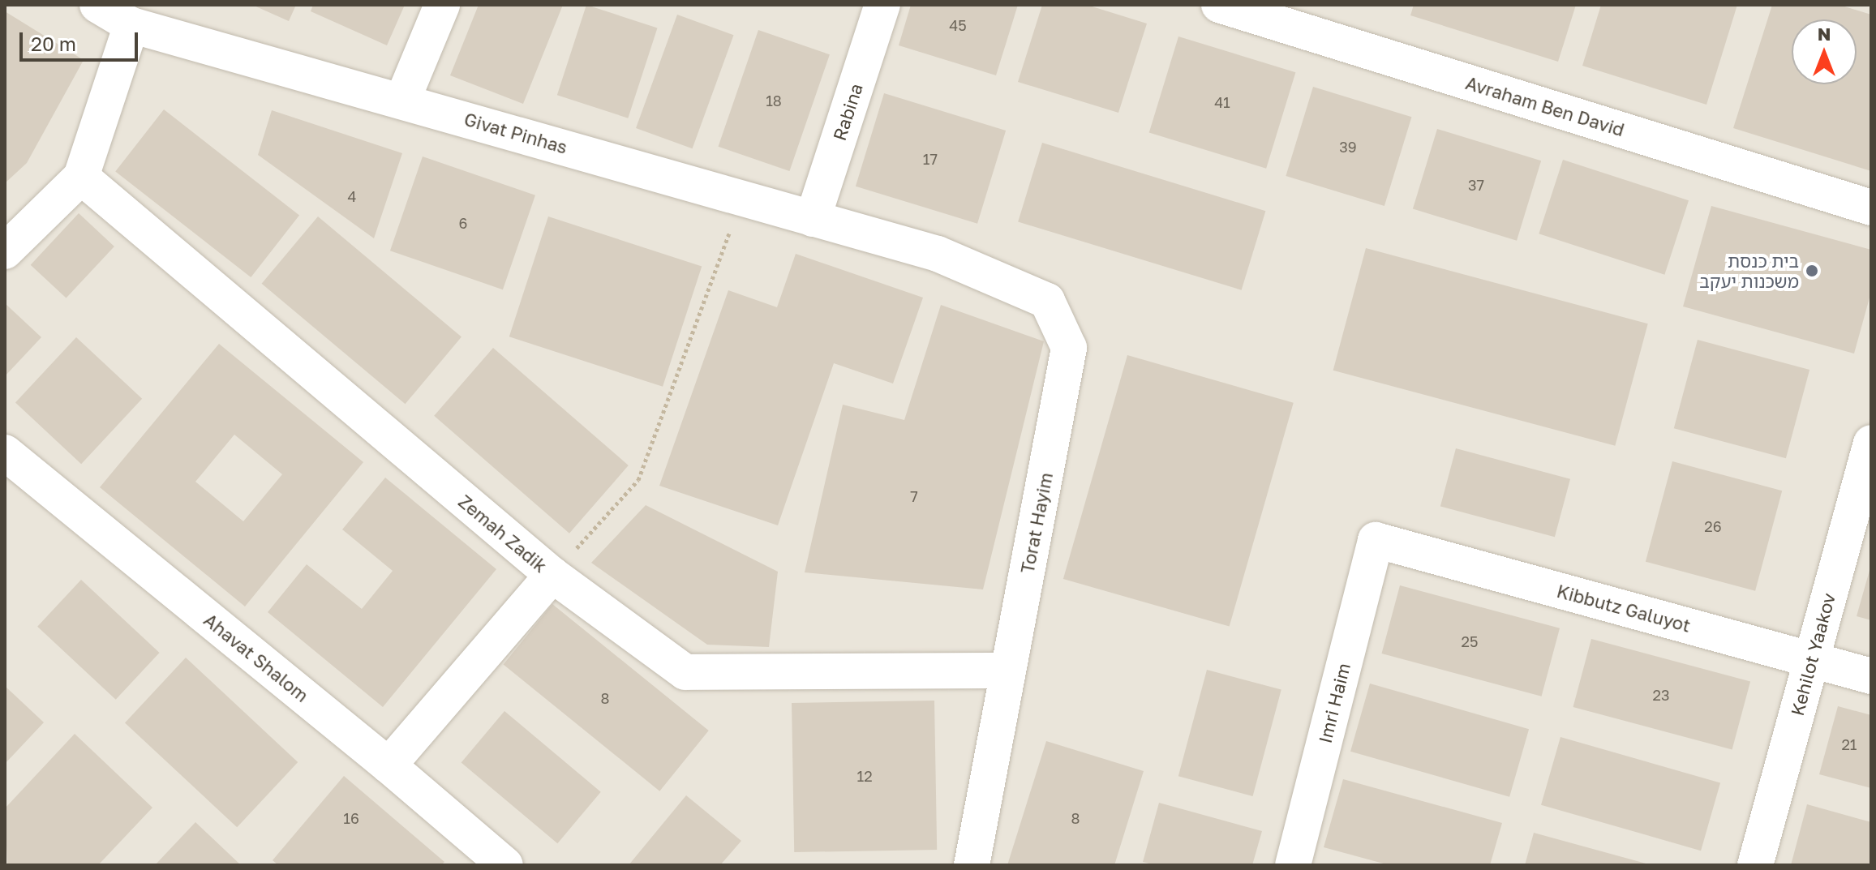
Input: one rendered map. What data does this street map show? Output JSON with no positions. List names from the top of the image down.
{
  "streets": {
    "street": [
      "Avraham Ben David",
      "Rabina",
      "Givat Pinhas",
      "Torat Hayim",
      "Zemah Zadik",
      "Kibbutz Galuyot",
      "Kehilot Yaakov",
      "Ahavat Shalom",
      "Imri Haim"
    ]
  },
  "crossings": [
    ["Rabina", "Givat Pinhas"],
    ["Givat Pinhas", "Torat Hayim"],
    ["Torat Hayim", "Zemah Zadik"],
    ["Kibbutz Galuyot", "Kehilot Yaakov"],
    ["Kibbutz Galuyot", "Imri Haim"]
  ],
  "places": ["בית כנסת משכנות יעקב"],
  "house_numbers": [
    "45",
    "18",
    "41",
    "39",
    "17",
    "37",
    "4",
    "6",
    "7",
    "26",
    "25",
    "23",
    "8",
    "21",
    "12",
    "16",
    "8"
  ],
  "scale_bar": "20 m",
  "north": "top"
}
